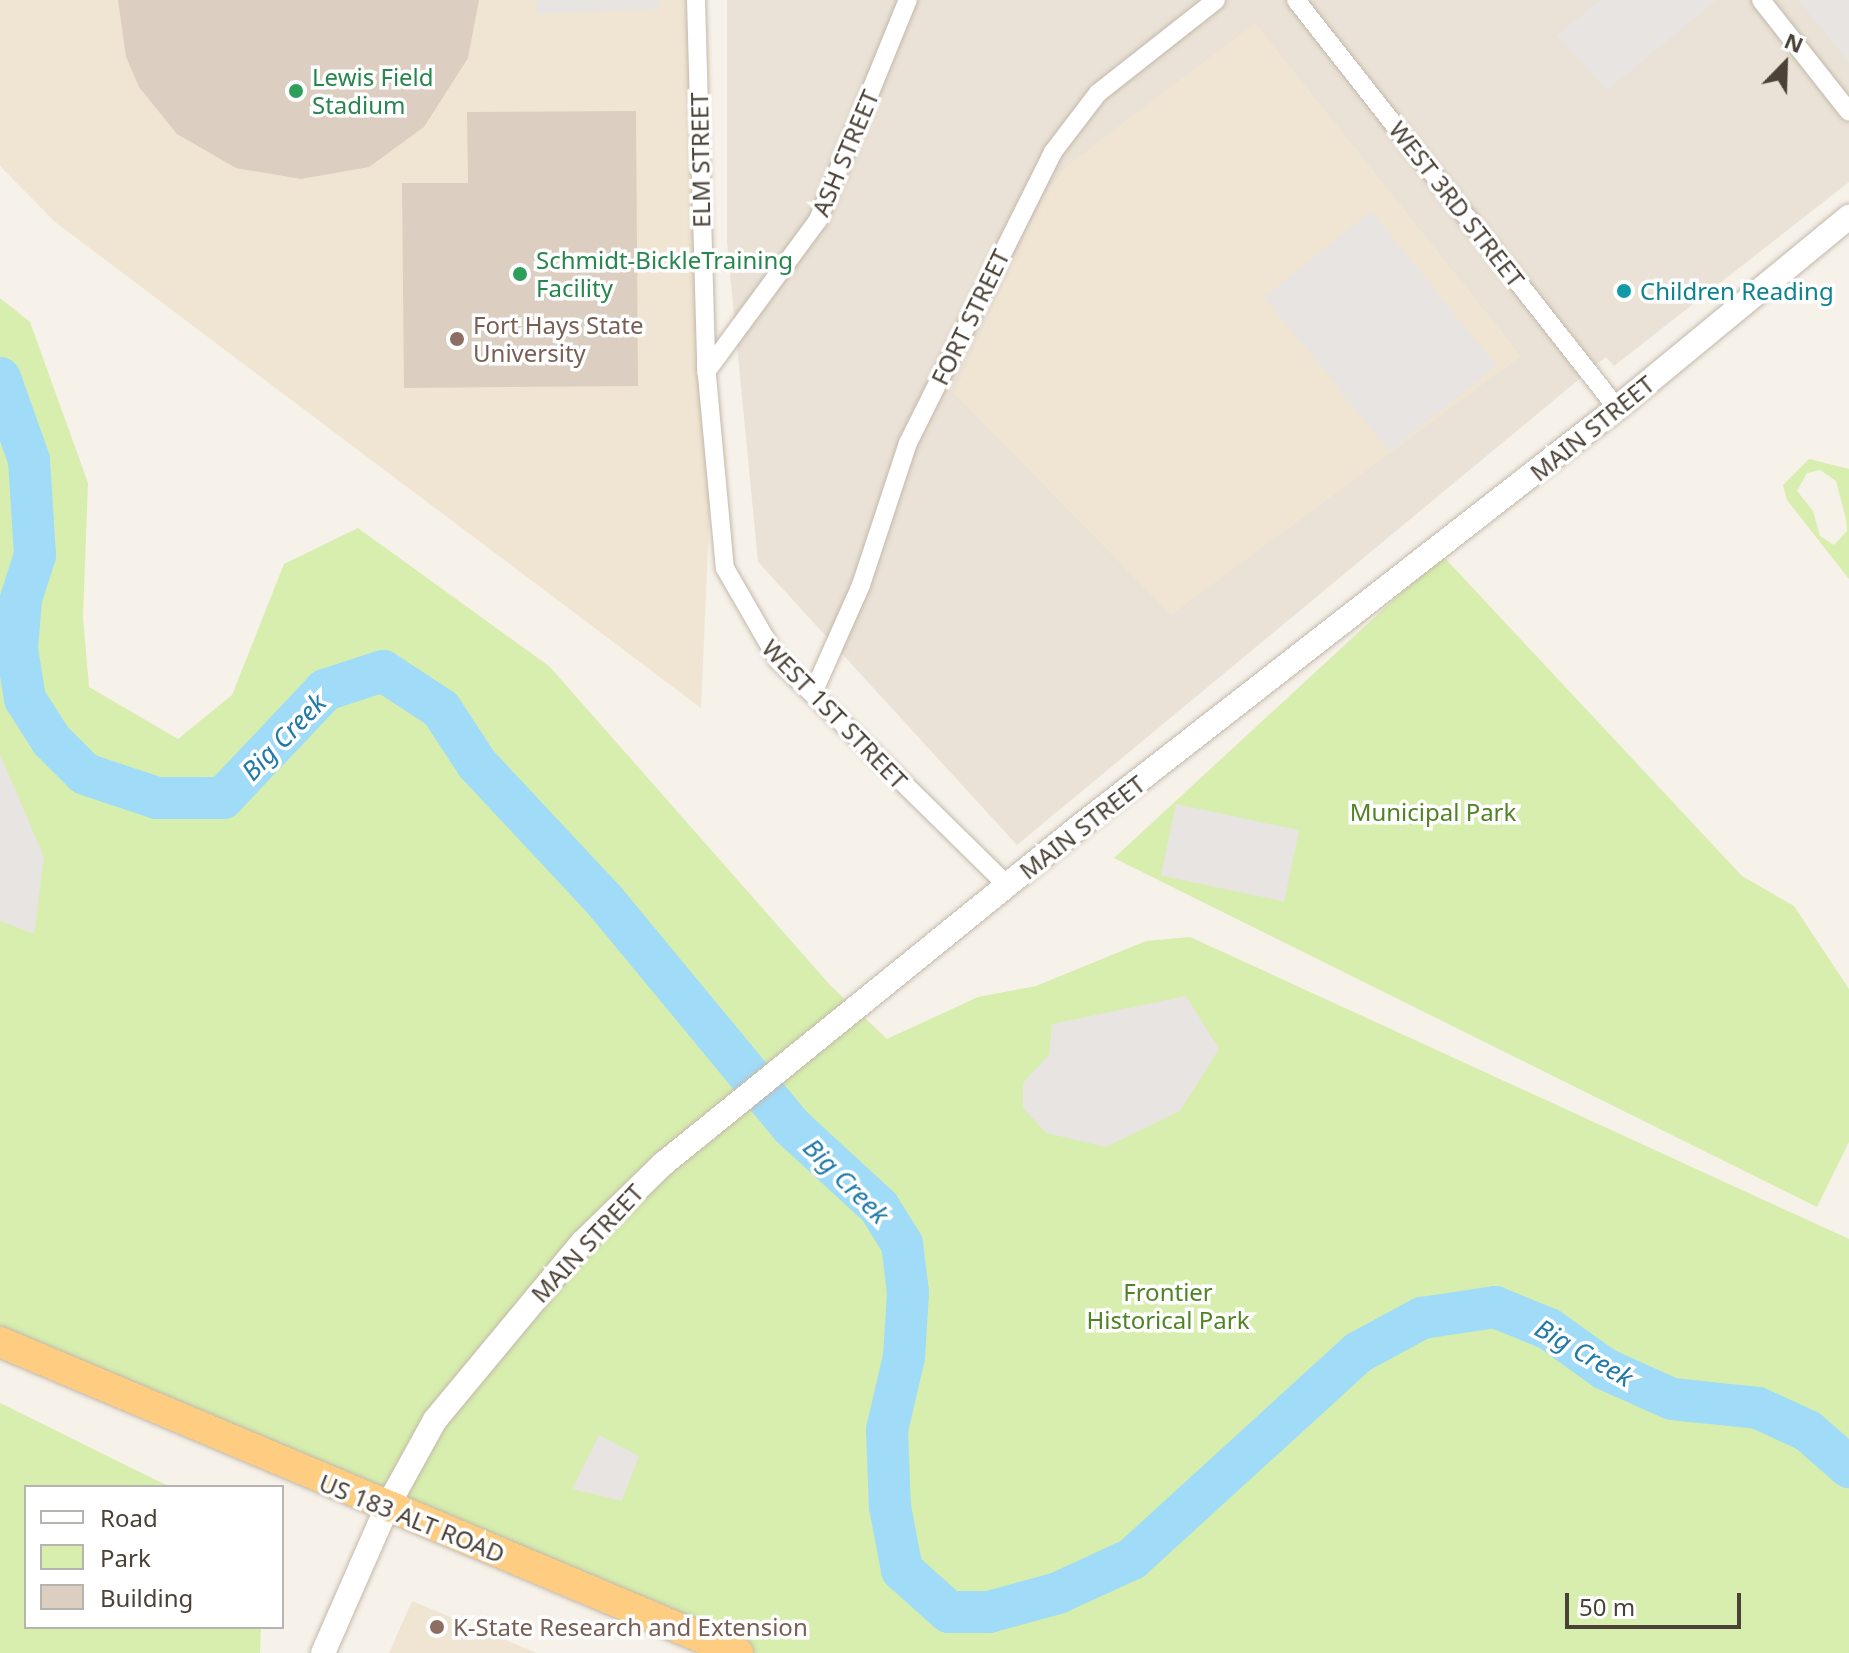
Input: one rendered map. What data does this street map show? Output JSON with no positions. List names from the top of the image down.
{
  "streets": {
    "highway": ["US 183 ALT ROAD"],
    "street": [
      "ASH STREET",
      "ELM STREET",
      "WEST 3RD STREET",
      "FORT STREET",
      "MAIN STREET",
      "WEST 1ST STREET"
    ]
  },
  "crossings": [
    ["ASH STREET", "ELM STREET"],
    ["ELM STREET", "WEST 1ST STREET"],
    ["WEST 3RD STREET", "MAIN STREET"],
    ["FORT STREET", "WEST 1ST STREET"],
    ["MAIN STREET", "WEST 1ST STREET"],
    ["MAIN STREET", "US 183 ALT ROAD"]
  ],
  "water": ["Big Creek"],
  "parks": ["Municipal Park", "Frontier Historical Park"],
  "places": [
    "Lewis Field Stadium",
    "Schmidt-BickleTraining Facility",
    "Children Reading",
    "Fort Hays State University",
    "K-State Research and Extension"
  ],
  "legend": ["Road", "Park", "Building"],
  "scale_bar": "50 m",
  "north": "top right"
}
